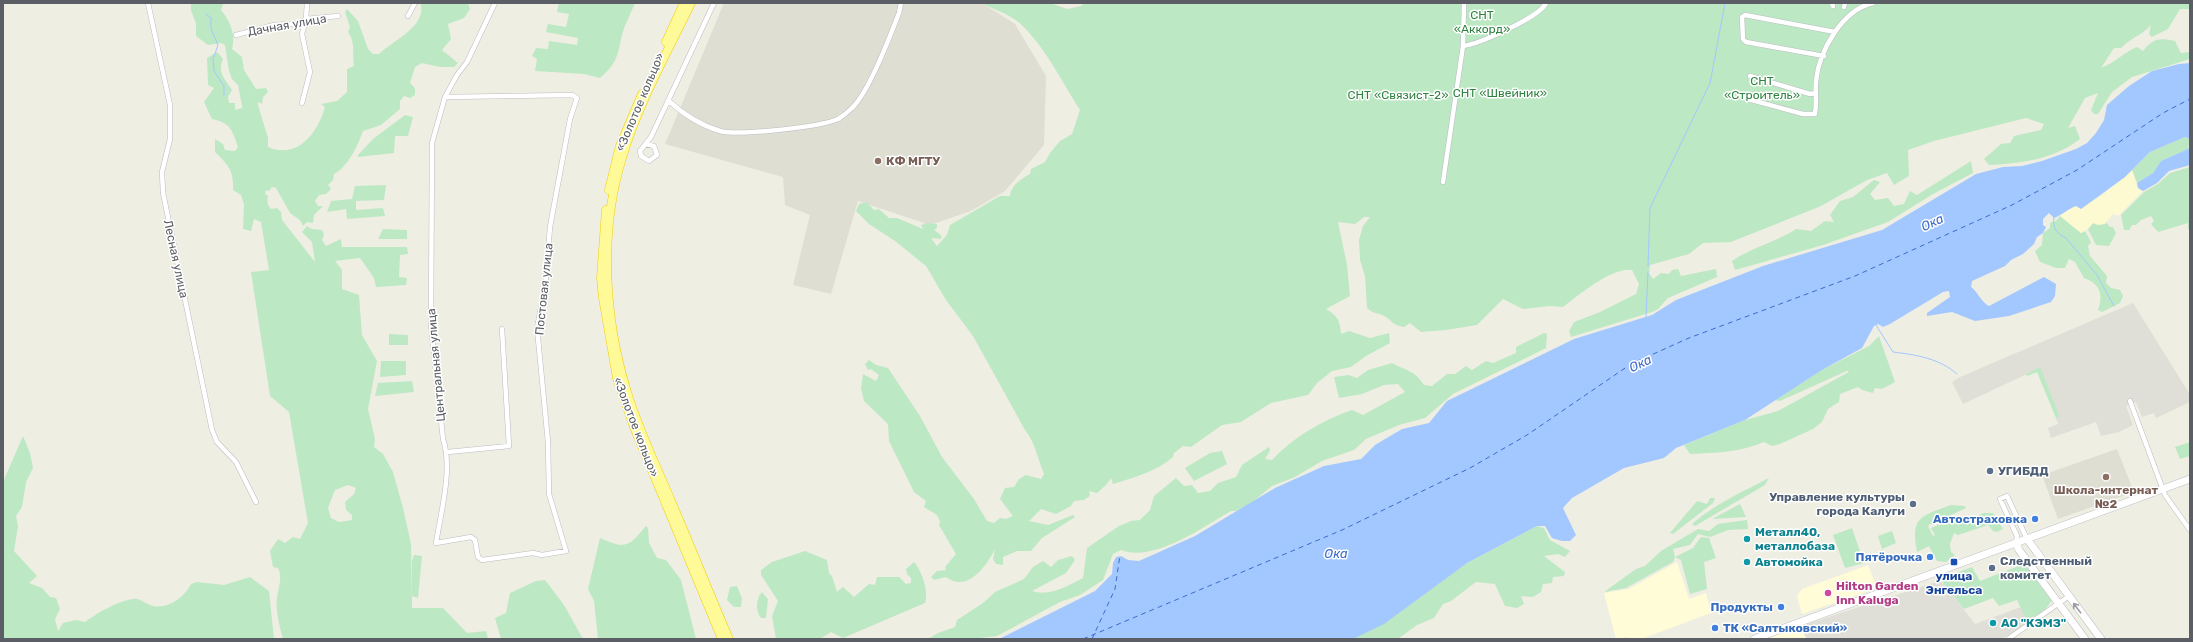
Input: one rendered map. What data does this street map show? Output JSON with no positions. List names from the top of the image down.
{
  "streets": {
    "highway": ["«Золотое кольцо»"],
    "street": [
      "Дачная улица",
      "Лесная улица",
      "Постовая улица",
      "Центральная улица"
    ]
  },
  "crossings": [
    ["Постовая улица", "Центральная улица"]
  ],
  "water": ["Ока"],
  "parks": [
    "СНТ «Аккорд»",
    "СНТ «Строитель»",
    "СНТ «Швейник»",
    "СНТ «Связист-2»"
  ],
  "places": {
    "other": [
      "КФ МГТУ",
      "УГИБДД",
      "Школа-интернат №2",
      "Управление культуры города Калуги",
      "Автостраховка",
      "Металл40, металлобаза",
      "Пятёрочка",
      "Автомойка",
      "Следственный комитет",
      "Hilton Garden Inn Kaluga",
      "Продукты",
      "АО \"КЭМЗ\"",
      "ТК «Салтыковский»"
    ],
    "transit": ["улица Энгельса"]
  }
}
